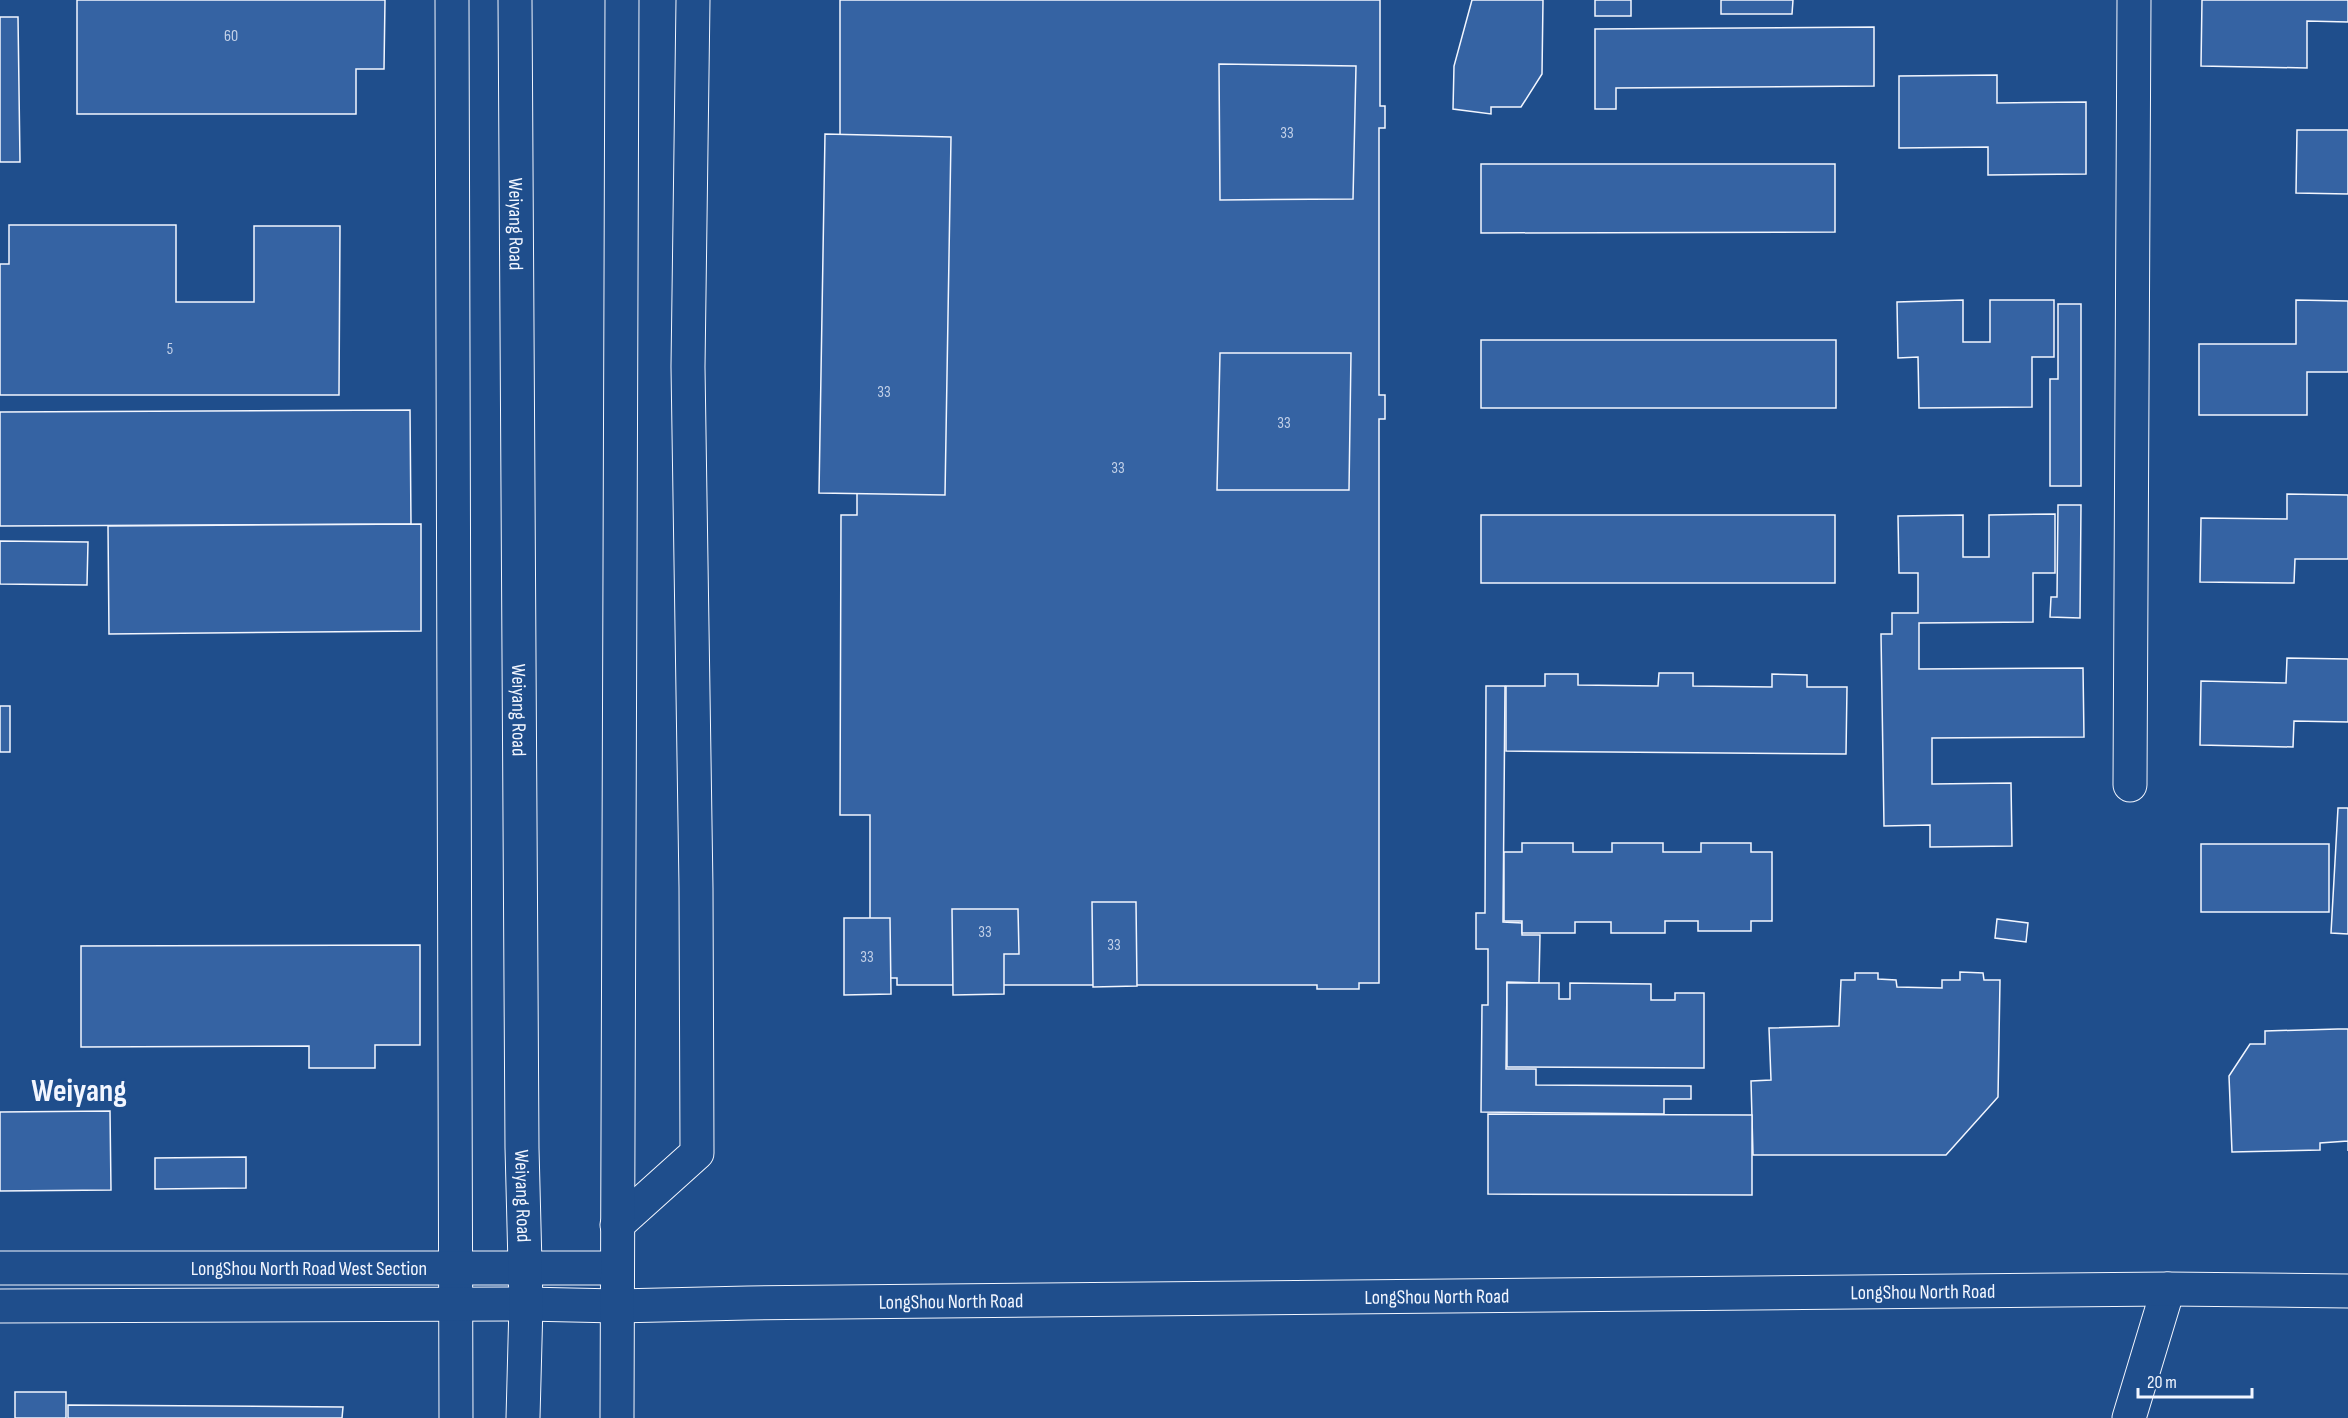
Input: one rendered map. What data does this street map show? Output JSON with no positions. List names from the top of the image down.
{
  "streets": {
    "street": ["Weiyang Road", "LongShou North Road West Section", "LongShou North Road"]
  },
  "crossings": [
    ["Weiyang Road", "LongShou North Road West Section"],
    ["Weiyang Road", "LongShou North Road"],
    ["LongShou North Road West Section", "LongShou North Road"]
  ],
  "districts": ["Weiyang"],
  "house_numbers": [
    "60",
    "33",
    "5",
    "33",
    "33",
    "33",
    "33",
    "33",
    "33"
  ],
  "scale_bar": "20 m"
}
